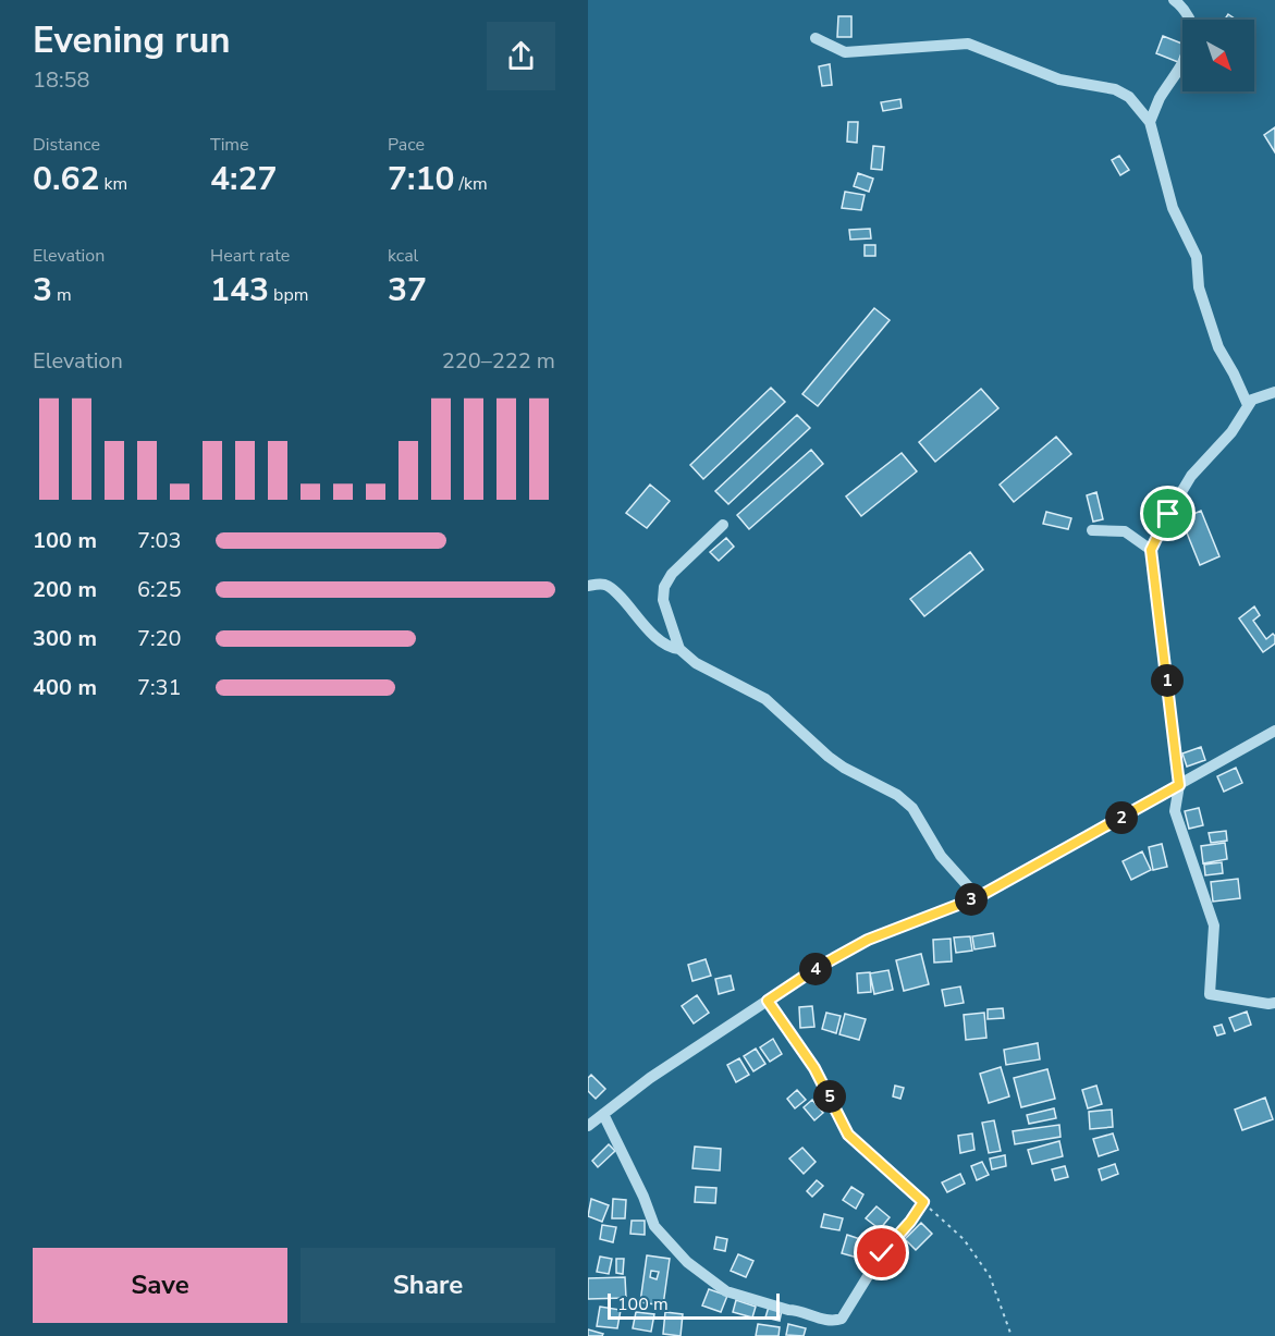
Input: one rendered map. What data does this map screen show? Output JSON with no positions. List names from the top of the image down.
{
  "scale_bar": "100 m",
  "north": "bottom right",
  "page": {
    "heading": ["Evening run", "18:58"],
    "stats": [
      ["Distance", "0.62 km"],
      ["Time", "4:27"],
      ["Pace", "7:10 /km"],
      ["Elevation", "3 m"],
      ["Heart rate", "143 bpm"],
      ["kcal", "37"]
    ],
    "chart": ["Elevation", "220–222 m"],
    "list": [
      {
        "name": "100 m",
        "note": "7:03"
      },
      {
        "name": "200 m",
        "note": "6:25"
      },
      {
        "name": "300 m",
        "note": "7:20"
      },
      {
        "name": "400 m",
        "note": "7:31"
      }
    ],
    "pins": [
      "1",
      "2",
      "3",
      "4",
      "5"
    ],
    "buttons": ["Save", "Share"],
    "scale": "100 m"
  }
}
